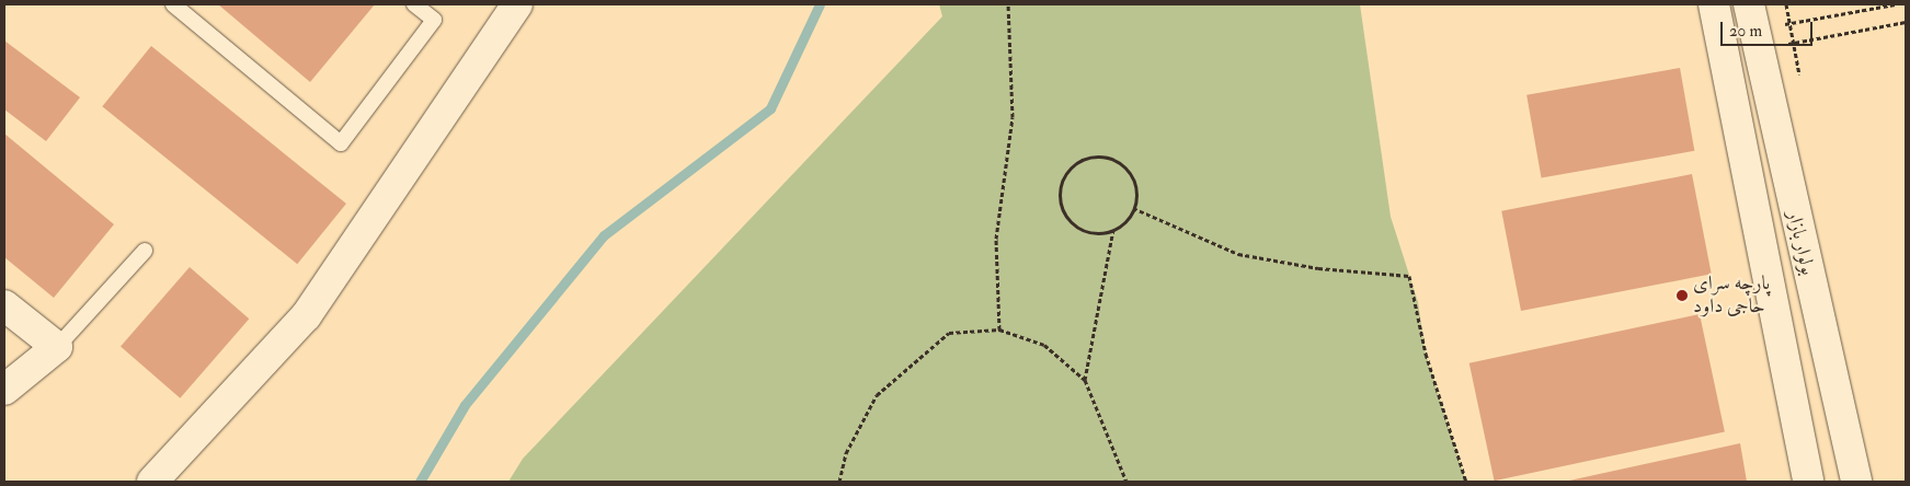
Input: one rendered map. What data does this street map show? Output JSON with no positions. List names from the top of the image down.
{
  "streets": {
    "street": ["بولوار بازار"]
  },
  "places": ["پارچه سرای حاجی داود"],
  "scale_bar": "20 m"
}
